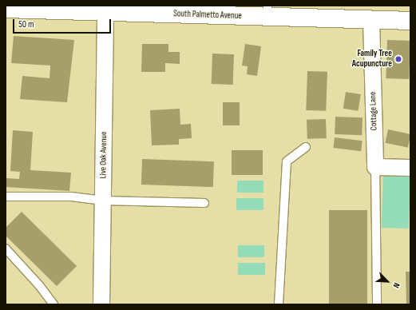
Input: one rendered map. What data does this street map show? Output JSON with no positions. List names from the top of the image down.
{
  "streets": {
    "street": ["South Palmetto Avenue", "Cottage Lane", "Live Oak Avenue"]
  },
  "crossings": [
    ["South Palmetto Avenue", "Cottage Lane"],
    ["South Palmetto Avenue", "Live Oak Avenue"]
  ],
  "places": ["Family Tree Acupuncture"],
  "scale_bar": "50 m",
  "north": "bottom right"
}
